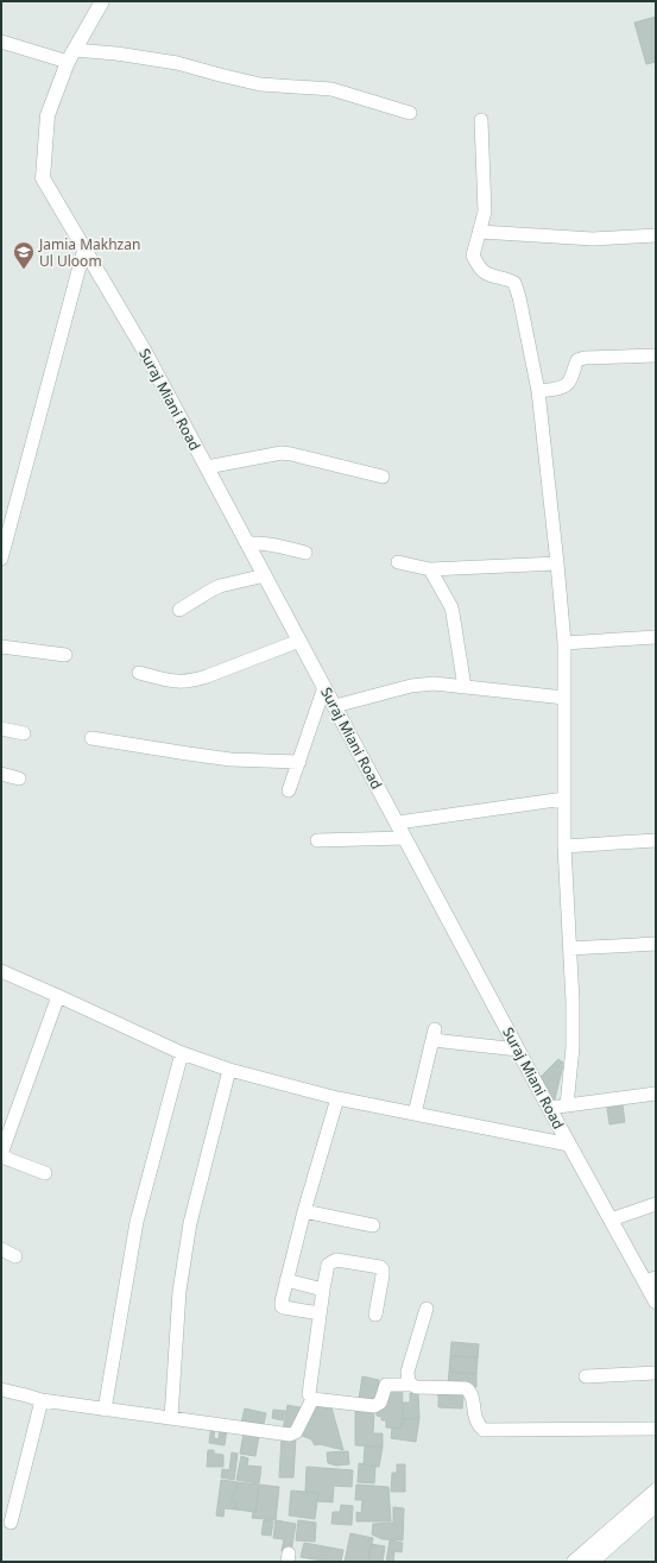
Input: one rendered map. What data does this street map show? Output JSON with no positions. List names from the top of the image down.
{
  "streets": {
    "street": ["Suraj Miani Road"]
  },
  "places": {
    "school or university": ["Jamia Makhzan Ul Uloom"]
  }
}
